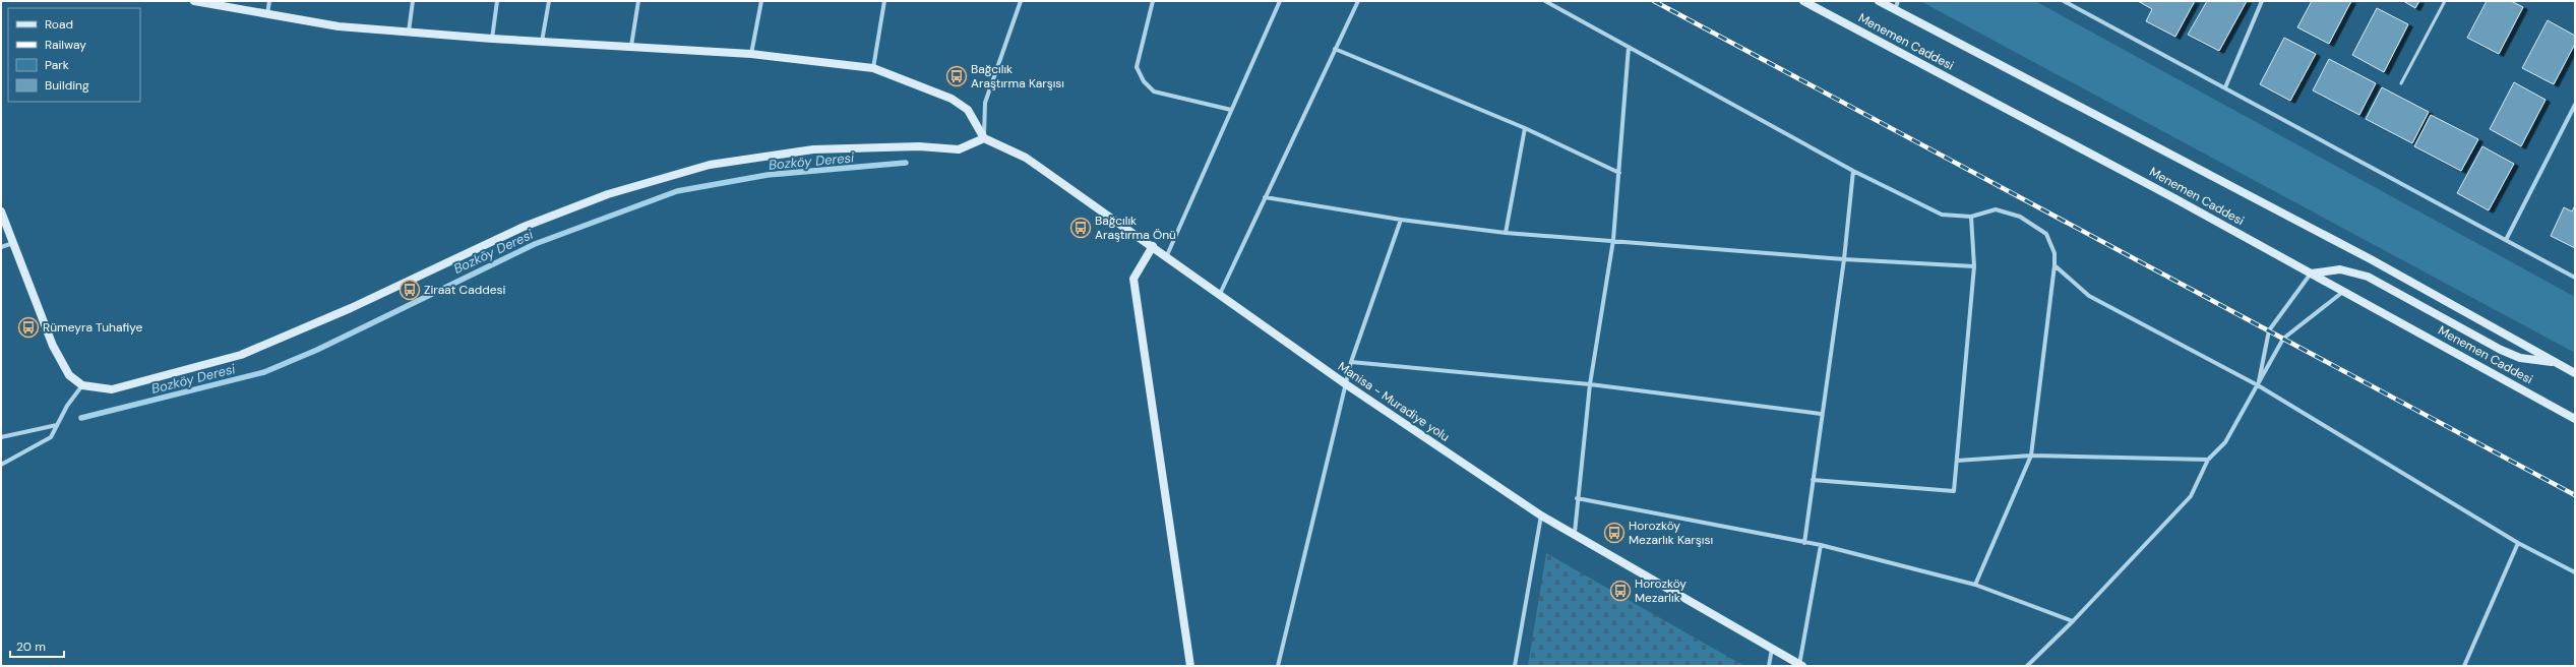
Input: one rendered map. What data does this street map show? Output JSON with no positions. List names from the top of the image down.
{
  "streets": {
    "main road": ["Menemen Caddesi", "Manisa - Muradiye yolu"]
  },
  "water": ["Bozköy Deresi"],
  "places": {
    "bus stop": [
      "Bağcılık Araştırma Karşısı",
      "Bağcılık Araştırma Önü",
      "Ziraat Caddesi",
      "Rümeyra Tuhafiye",
      "Horozköy Mezarlık Karşısı",
      "Horozköy Mezarlık"
    ]
  },
  "legend": [
    "Road",
    "Railway",
    "Park",
    "Building"
  ],
  "scale_bar": "20 m"
}
